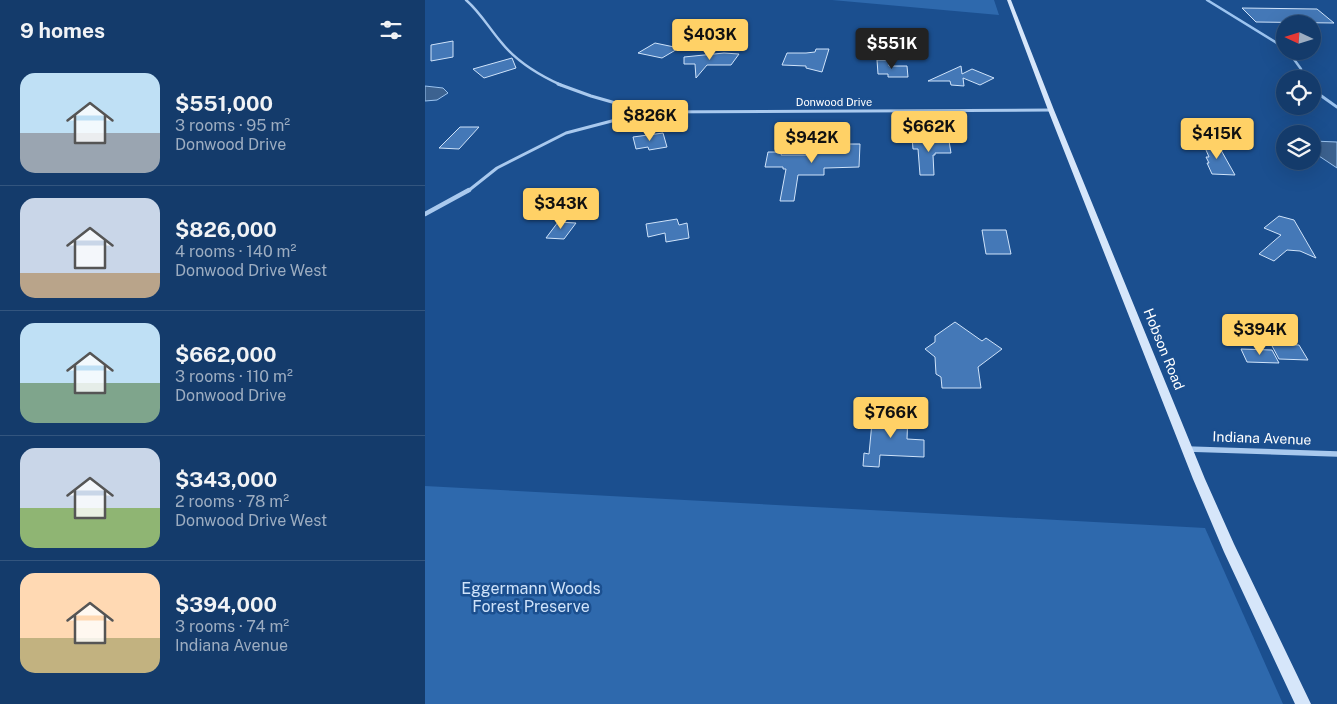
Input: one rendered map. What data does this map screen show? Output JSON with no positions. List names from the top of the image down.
{
  "streets": {
    "main road": ["Hobson Road"],
    "street": ["Donwood Drive", "Indiana Avenue"]
  },
  "crossings": [
    ["Donwood Drive", "Hobson Road"],
    ["Hobson Road", "Indiana Avenue"]
  ],
  "parks": ["Eggermann Woods Forest Preserve"],
  "north": "left",
  "page": {
    "heading": "9 homes",
    "price": [
      "$403K",
      "$551K",
      "$826K",
      "$662K",
      "$415K",
      "$942K",
      "$343K",
      "$394K",
      "$766K"
    ],
    "list": [
      {
        "name": "$551,000",
        "note": "3 rooms · 95 m² · Donwood Drive"
      },
      {
        "name": "$826,000",
        "note": "4 rooms · 140 m² · Donwood Drive West"
      },
      {
        "name": "$662,000",
        "note": "3 rooms · 110 m² · Donwood Drive"
      },
      {
        "name": "$343,000",
        "note": "2 rooms · 78 m² · Donwood Drive West"
      },
      {
        "name": "$394,000",
        "note": "3 rooms · 74 m² · Indiana Avenue"
      }
    ]
  }
}
